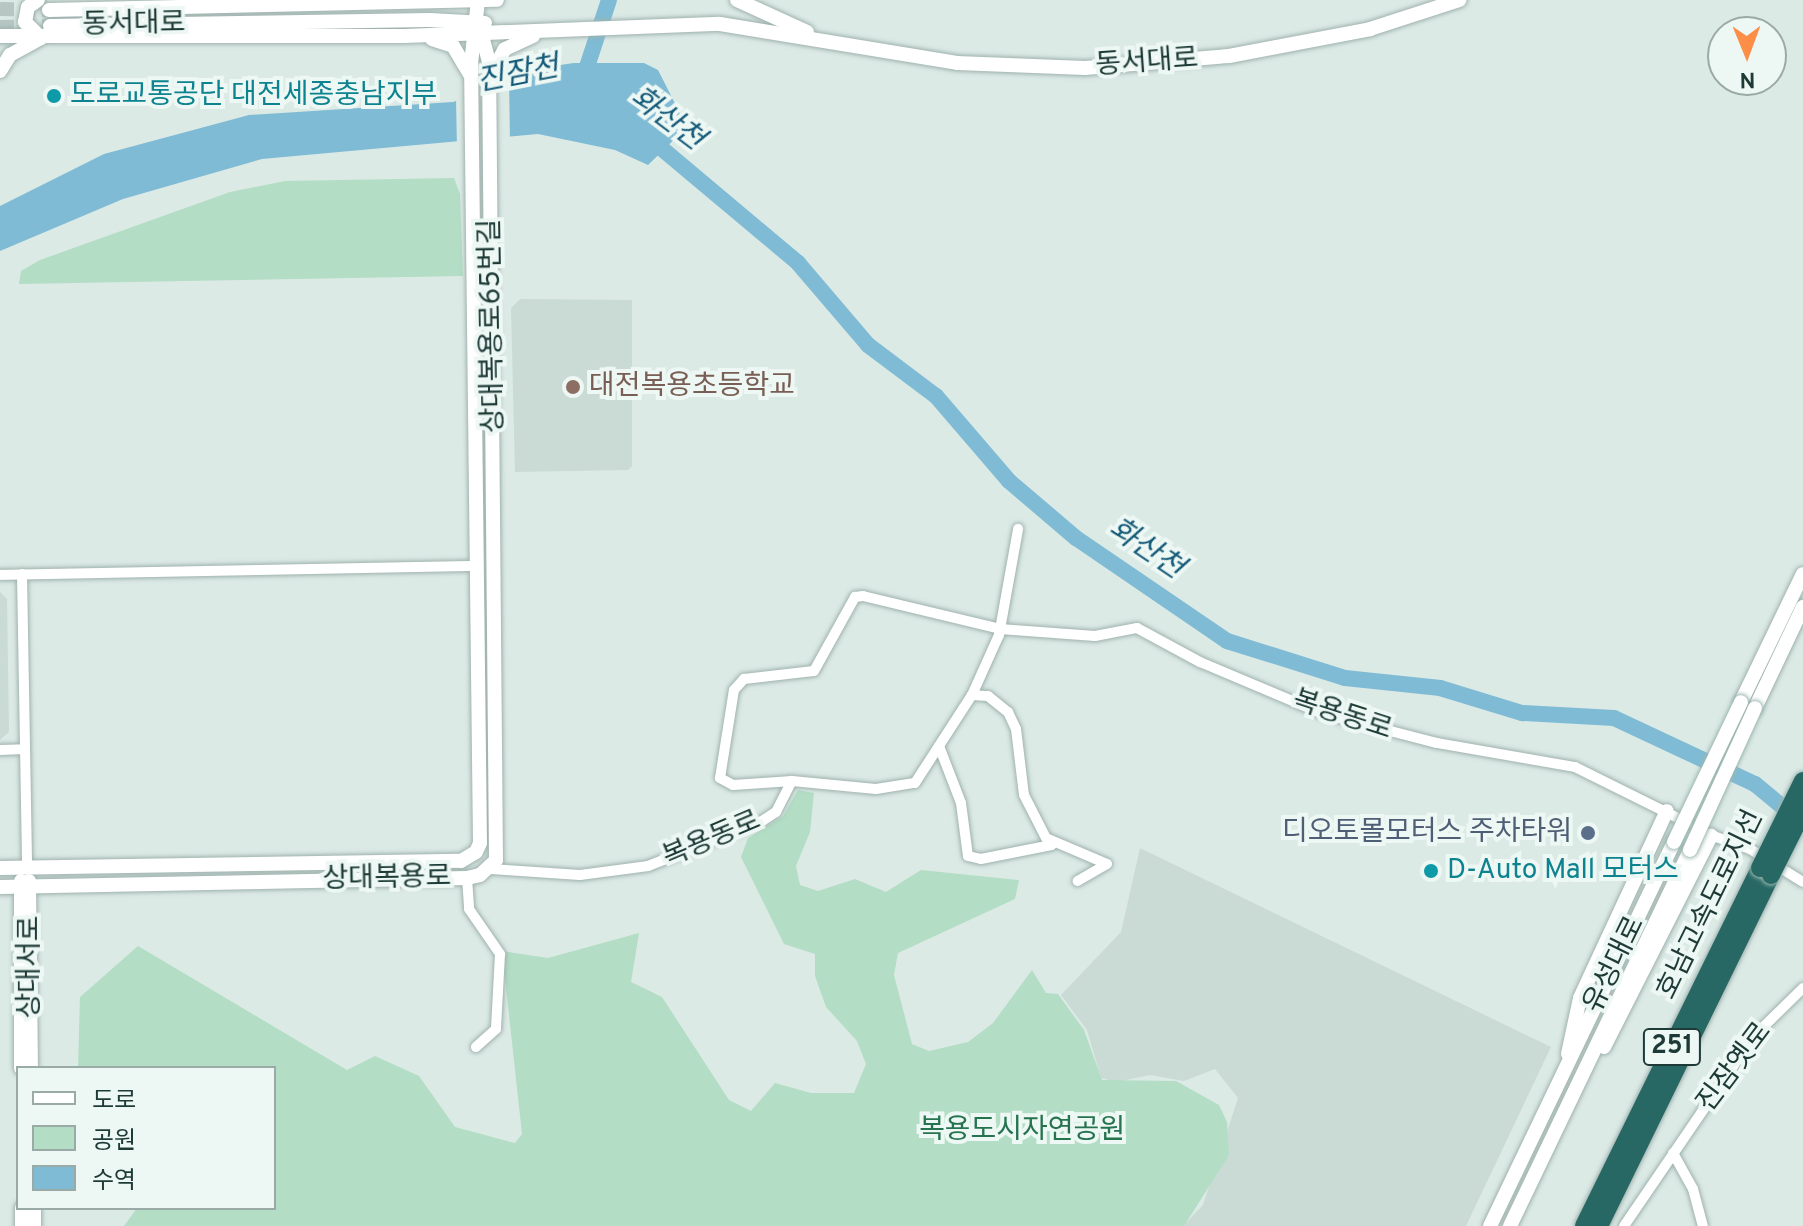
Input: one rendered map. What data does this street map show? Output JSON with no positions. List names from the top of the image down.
{
  "streets": {
    "highway": ["호남고속도로지선", "251"],
    "street": [
      "동서대로",
      "상대복용로65번길",
      "복용동로",
      "상대복용로",
      "유성대로",
      "상대서로",
      "진잠옛로"
    ]
  },
  "crossings": [
    ["동서대로", "상대복용로65번길"],
    ["상대복용로65번길", "상대복용로"],
    ["복용동로", "상대복용로"],
    ["상대복용로", "상대서로"]
  ],
  "water": ["진잠천", "화산천"],
  "parks": ["복용도시자연공원"],
  "places": [
    "도로교통공단 대전세종충남지부",
    "대전복용초등학교",
    "디오토몰모터스 주차타워",
    "D-Auto Mall 모터스"
  ],
  "legend": ["도로", "공원", "수역"],
  "north": "bottom"
}
